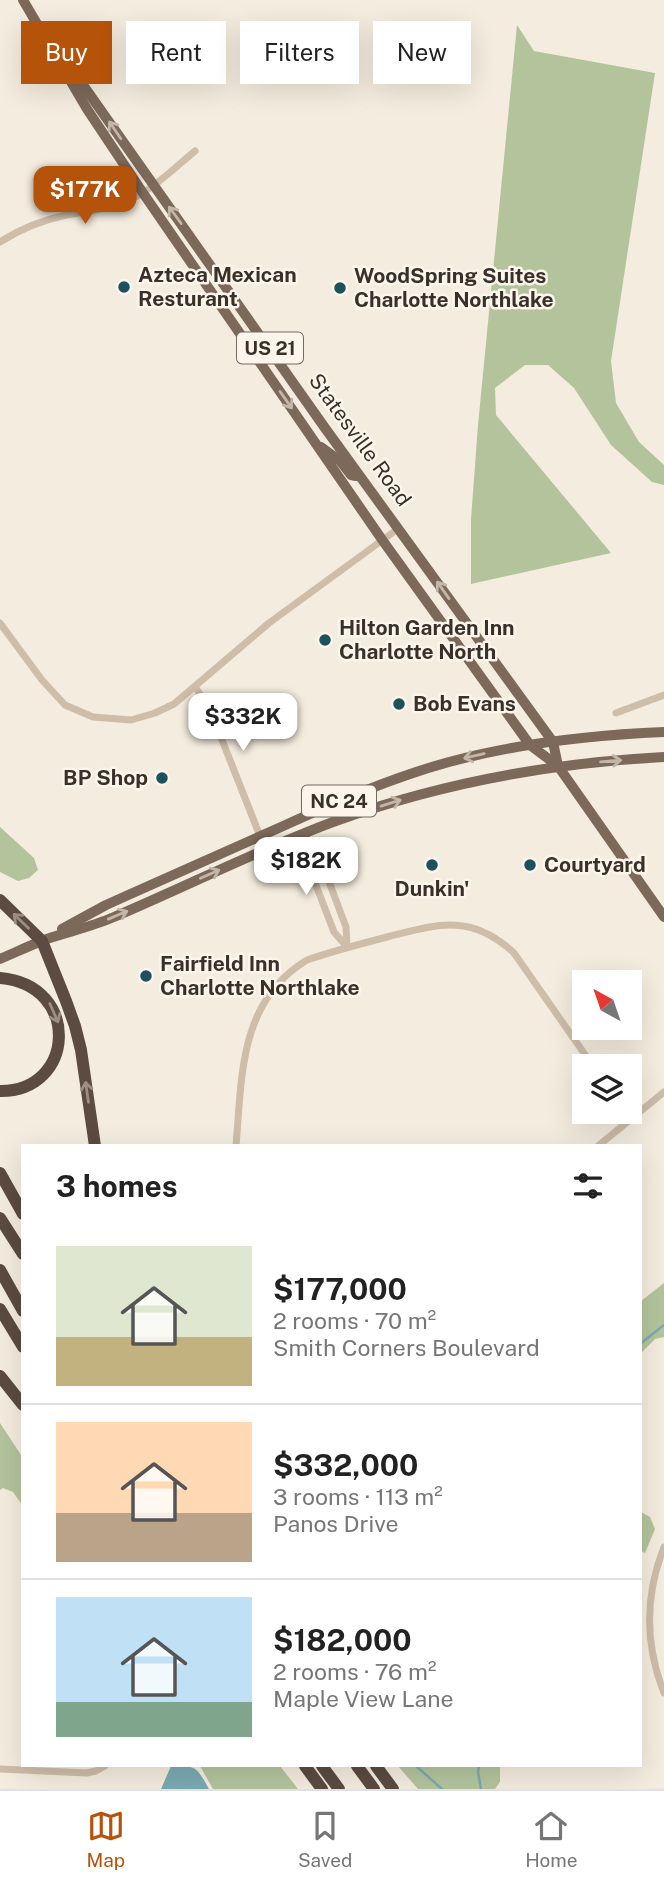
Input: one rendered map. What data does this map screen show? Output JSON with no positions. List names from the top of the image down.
{
  "streets": {
    "main road": ["US 21", "Statesville Road", "NC 24"]
  },
  "crossings": [
    ["Statesville Road", "NC 24"]
  ],
  "places": [
    "Azteca Mexican Resturant",
    "WoodSpring Suites Charlotte Northlake",
    "Hilton Garden Inn Charlotte North",
    "Bob Evans",
    "BP Shop",
    "Dunkin'",
    "Courtyard",
    "Fairfield Inn Charlotte Northlake"
  ],
  "north": "top left",
  "page": {
    "chip": [
      "Buy",
      "Rent",
      "Filters",
      "New"
    ],
    "price": ["$177K", "$332K", "$182K"],
    "heading": "3 homes",
    "list": [
      {
        "name": "$177,000",
        "note": "2 rooms · 70 m² · Smith Corners Boulevard"
      },
      {
        "name": "$332,000",
        "note": "3 rooms · 113 m² · Panos Drive"
      },
      {
        "name": "$182,000",
        "note": "2 rooms · 76 m² · Maple View Lane"
      }
    ],
    "tabs": ["Map", "Saved", "Home"]
  }
}
